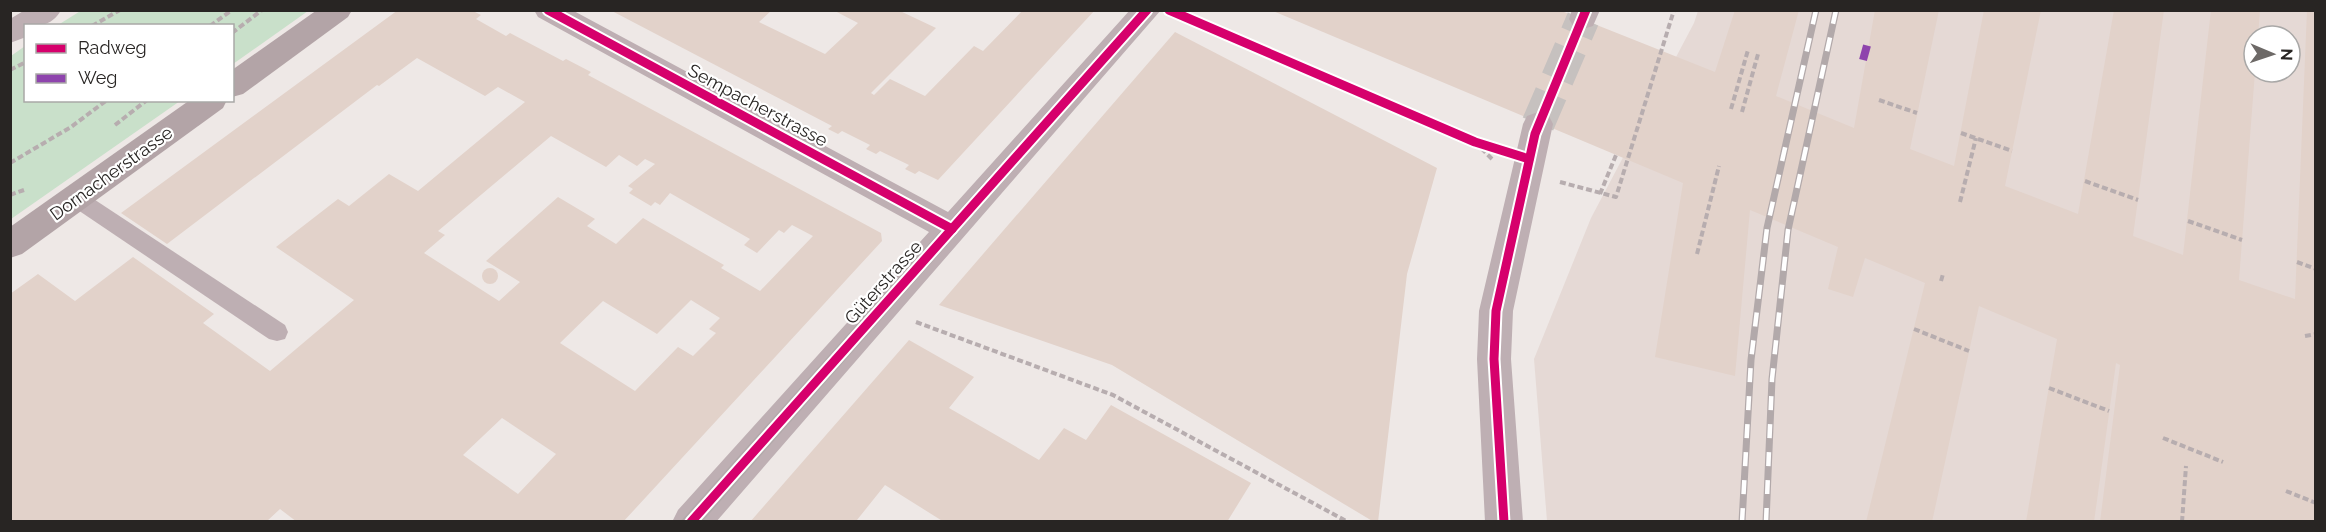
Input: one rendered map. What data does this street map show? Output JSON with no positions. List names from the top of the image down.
{
  "streets": {
    "main road": ["Dornacherstrasse"],
    "street": ["Sempacherstrasse", "Güterstrasse"]
  },
  "crossings": [
    ["Sempacherstrasse", "Güterstrasse"]
  ],
  "legend": ["Radweg", "Weg"],
  "north": "right"
}
